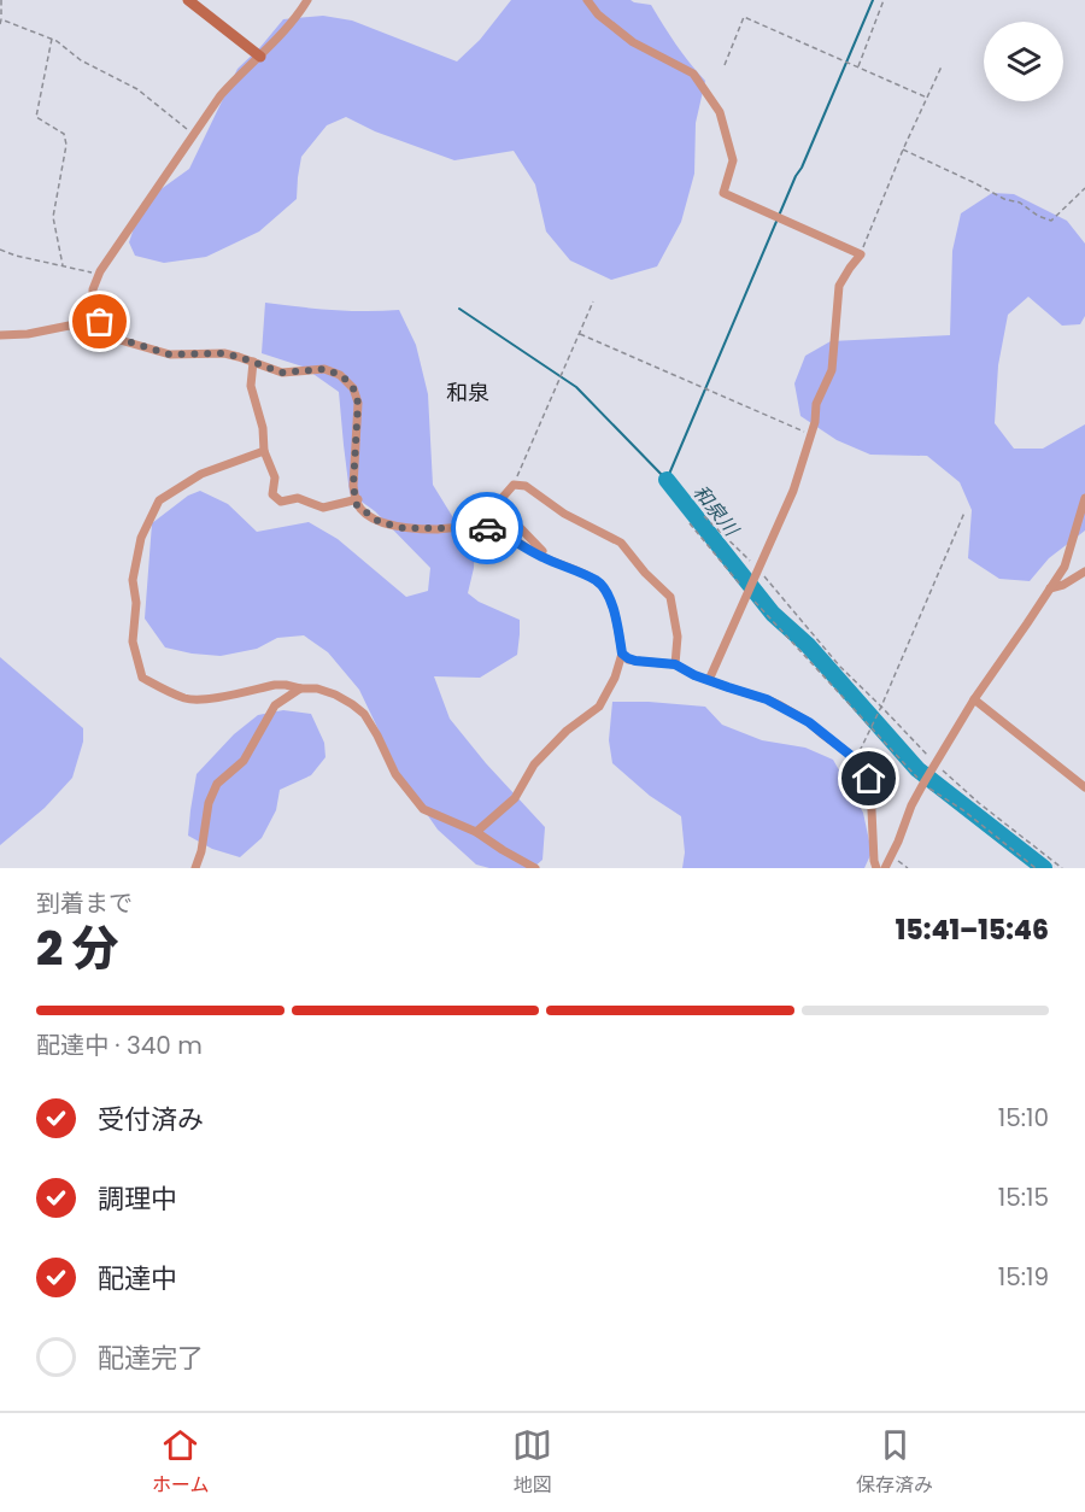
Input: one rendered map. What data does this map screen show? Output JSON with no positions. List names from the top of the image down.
{
  "districts": ["和泉"],
  "water": ["和泉川"],
  "page": {
    "heading": ["2 分", "到着まで", "15:41–15:46"],
    "bar": "配達中 · 340 m",
    "list": [
      ["受付済み", "15:10"],
      ["調理中", "15:15"],
      ["配達中", "15:19"],
      "配達完了"
    ],
    "tabs": ["ホーム", "地図", "保存済み"]
  }
}
